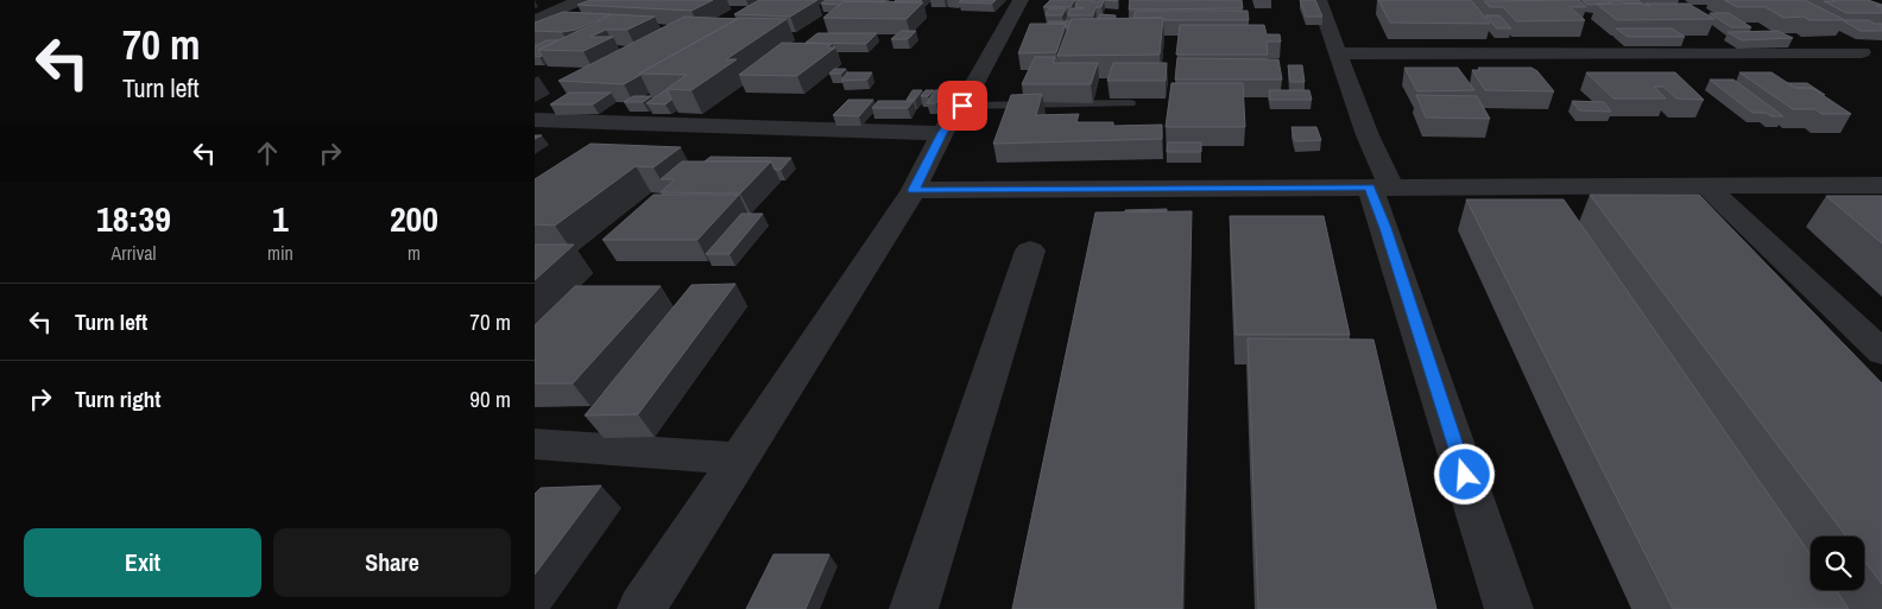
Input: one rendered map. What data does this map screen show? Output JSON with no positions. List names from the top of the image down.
{
  "page": {
    "turn": ["70 m", "Turn left"],
    "eta": [
      "18:39",
      "Arrival",
      "1",
      "min",
      "200",
      "m"
    ],
    "list": [
      {
        "name": "Turn left",
        "value": "70 m"
      },
      {
        "name": "Turn right",
        "value": "90 m"
      }
    ],
    "buttons": ["Exit", "Share"]
  }
}
